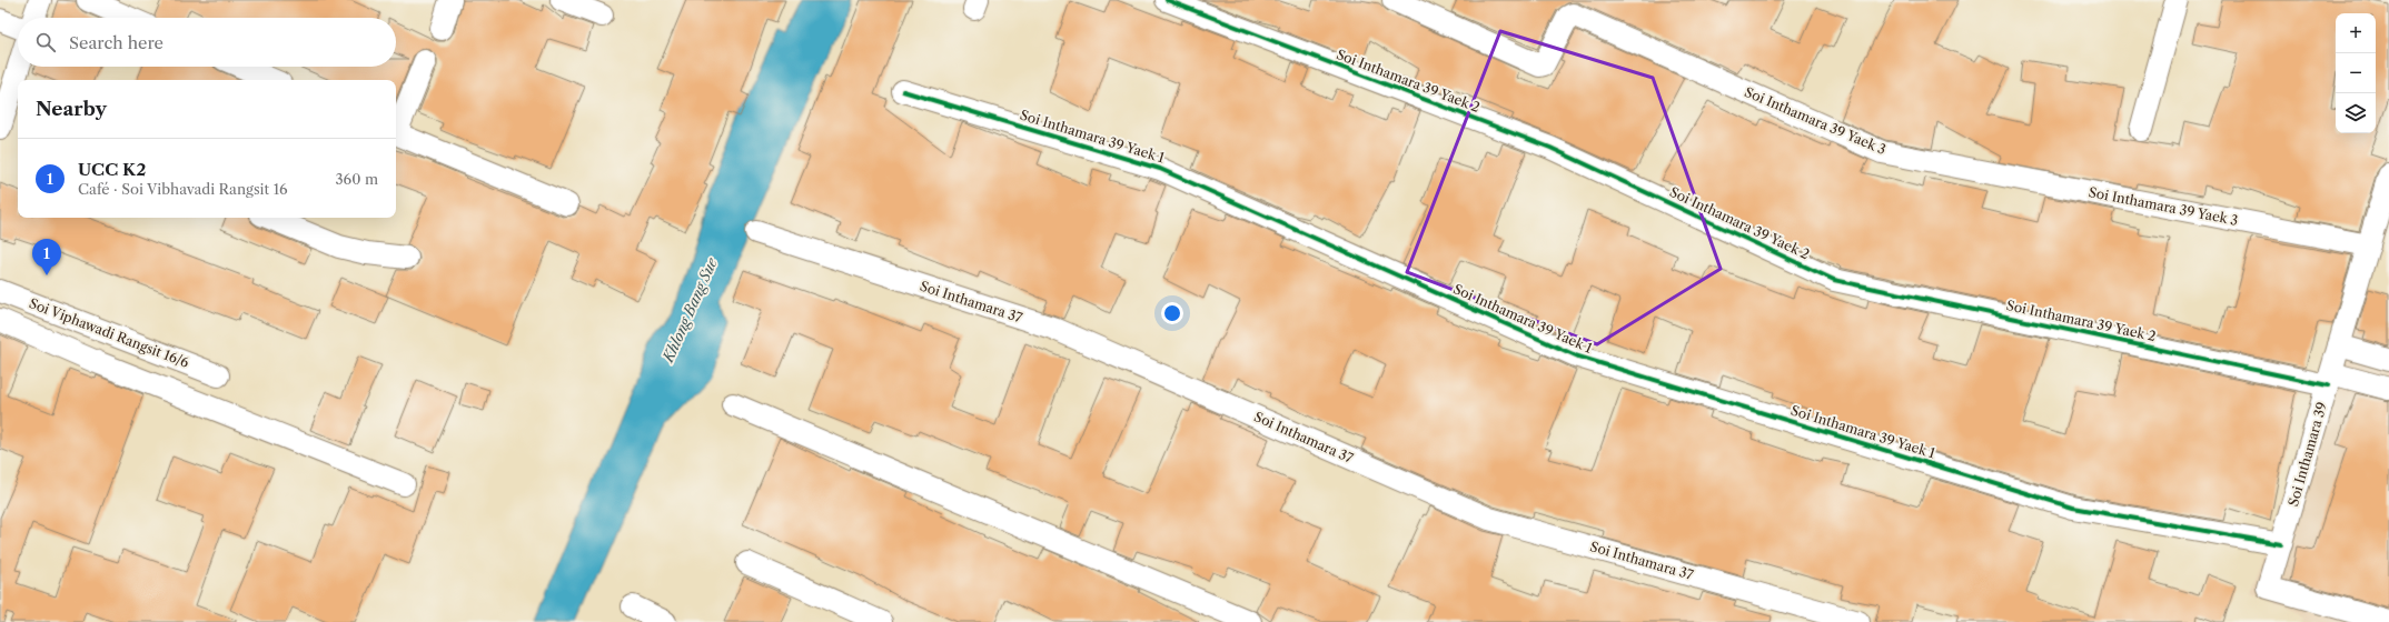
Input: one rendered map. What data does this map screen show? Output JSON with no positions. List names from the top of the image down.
{
  "streets": {
    "street": [
      "Soi Inthamara 39 Yaek 2",
      "Soi Inthamara 39 Yaek 3",
      "Soi Inthamara 39 Yaek 1",
      "Soi Inthamara 37",
      "Soi Viphawadi Rangsit 16/6",
      "Soi Inthamara 39"
    ]
  },
  "crossings": [
    ["Soi Inthamara 39 Yaek 2", "Soi Inthamara 39"],
    ["Soi Inthamara 39 Yaek 3", "Soi Inthamara 39"],
    ["Soi Inthamara 39 Yaek 1", "Soi Inthamara 39"]
  ],
  "water": ["Khlong Bang Sue"],
  "page": {
    "map_buttons": ["+", "−"],
    "search": "Search here",
    "heading": "Nearby",
    "list": [
      {
        "mark": "1",
        "name": "UCC K2",
        "note": "Café · Soi Vibhavadi Rangsit 16",
        "value": "360 m"
      }
    ],
    "pins": "1"
  }
}
